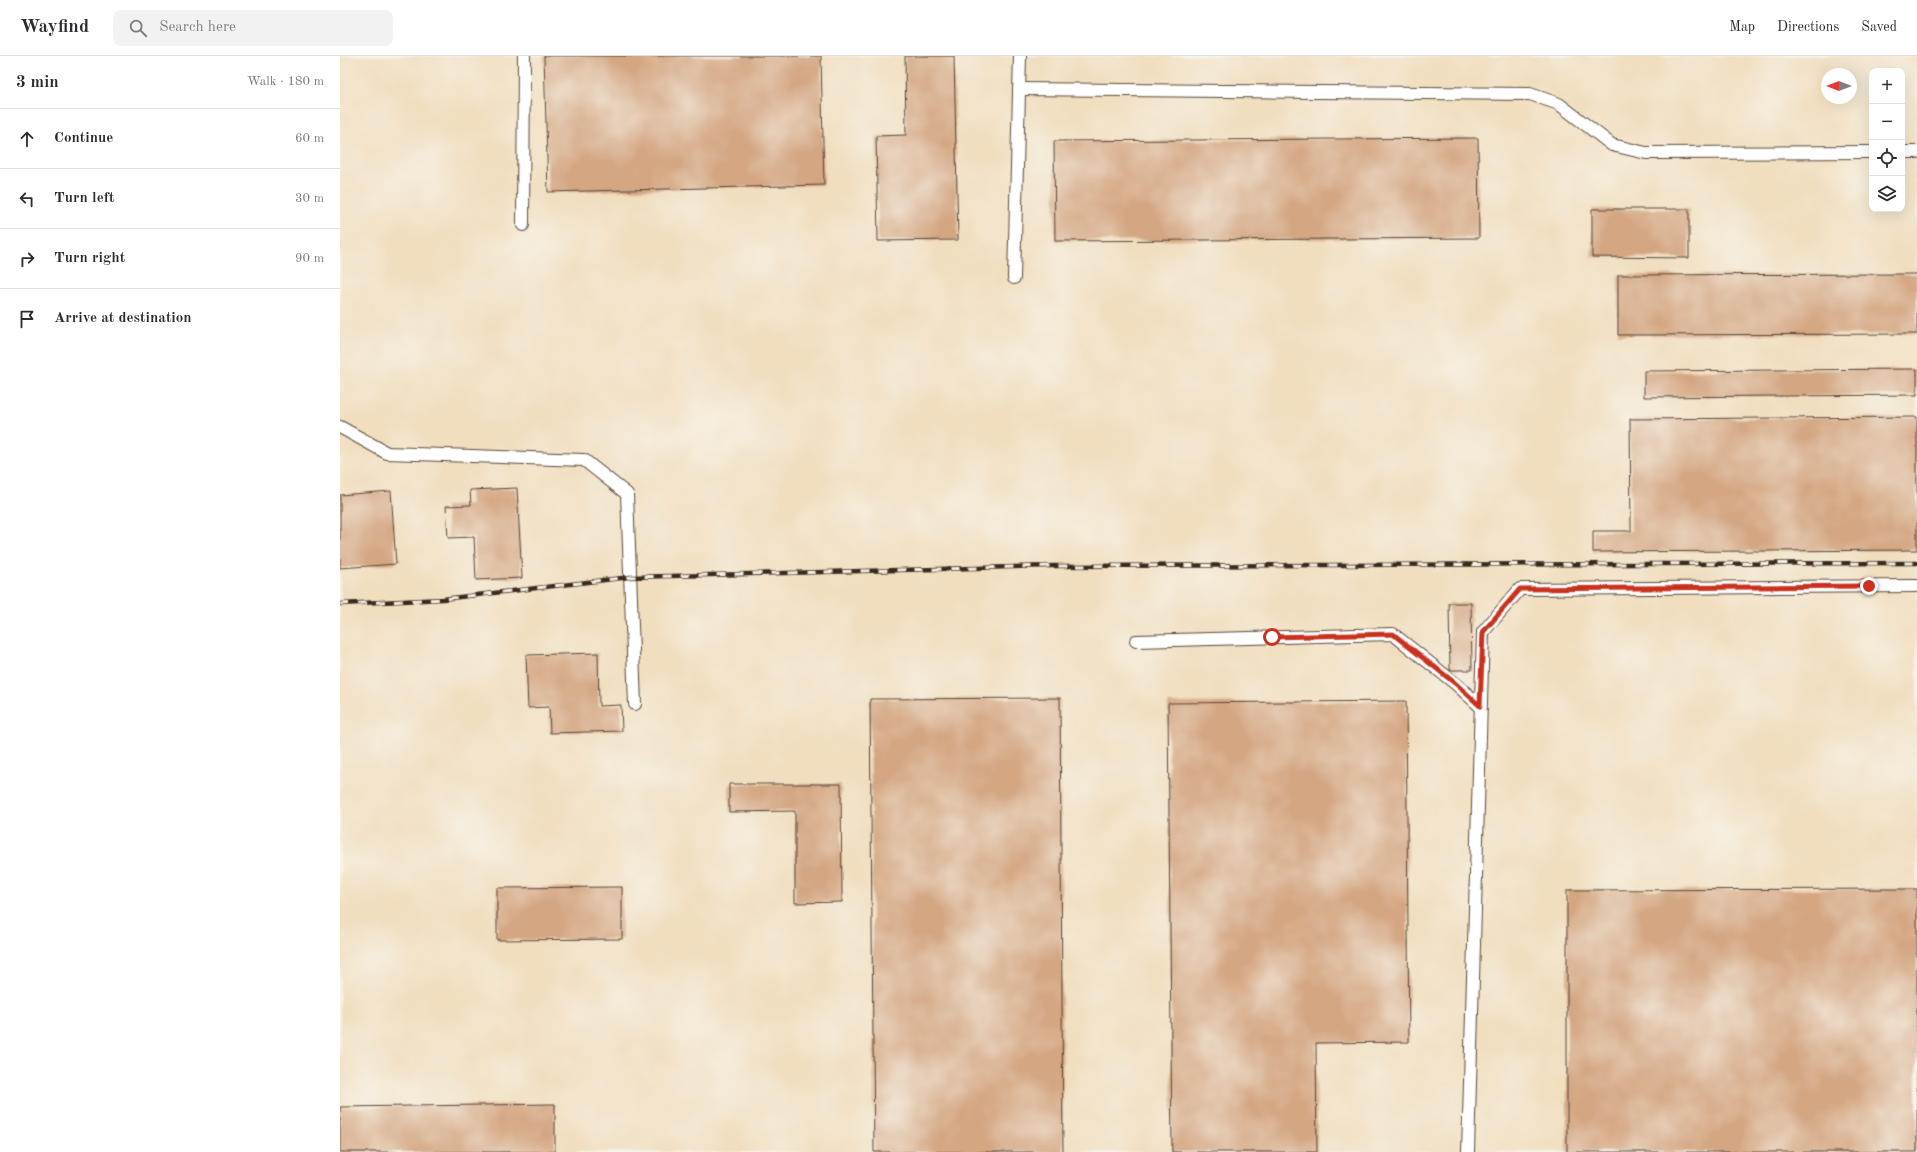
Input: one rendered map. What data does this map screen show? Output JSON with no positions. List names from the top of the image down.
{
  "north": "left",
  "page": {
    "header": "Wayfind",
    "search": "Search here",
    "nav": ["Map", "Directions", "Saved"],
    "heading": ["3 min", "Walk · 180 m"],
    "map_buttons": ["+", "−"],
    "list": [
      ["Continue", "60 m"],
      ["Turn left", "30 m"],
      ["Turn right", "90 m"],
      "Arrive at destination"
    ]
  }
}
